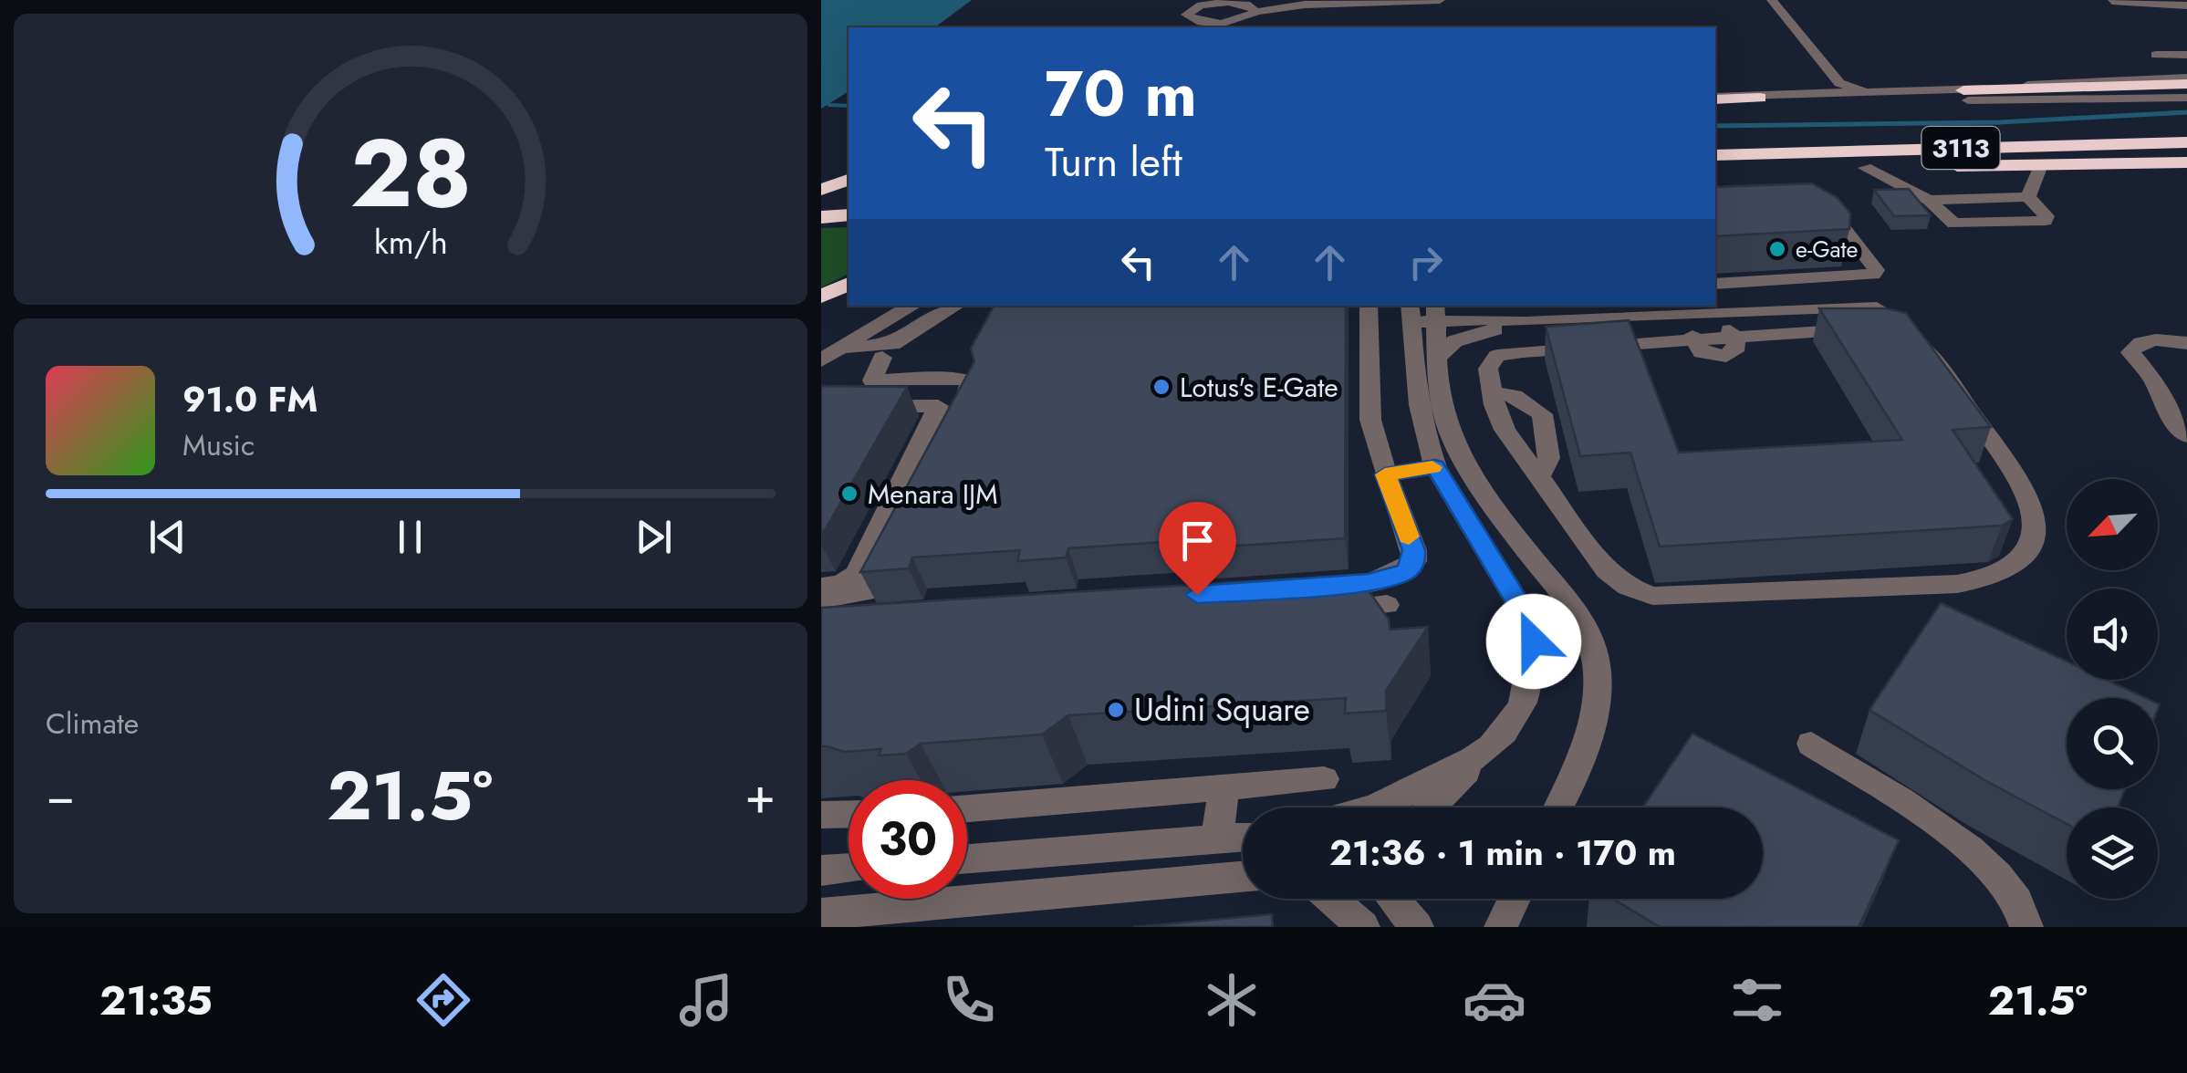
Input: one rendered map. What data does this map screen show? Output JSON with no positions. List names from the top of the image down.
{
  "streets": {
    "highway": ["3113"]
  },
  "places": [
    "e-Gate",
    "Lotus's E-Gate",
    "Menara IJM",
    "Udini Square"
  ],
  "north": "bottom left",
  "page": {
    "turn": ["70 m", "Turn left"],
    "song": ["91.0 FM", "Music"],
    "tile": "Climate",
    "heat": ["−", "21.5°", "+"],
    "limit": "30",
    "trip": "21:36 · 1 min · 170 m",
    "tabs": ["21:35", "21.5°"],
    "gauge": ["28", "km/h"]
  }
}
